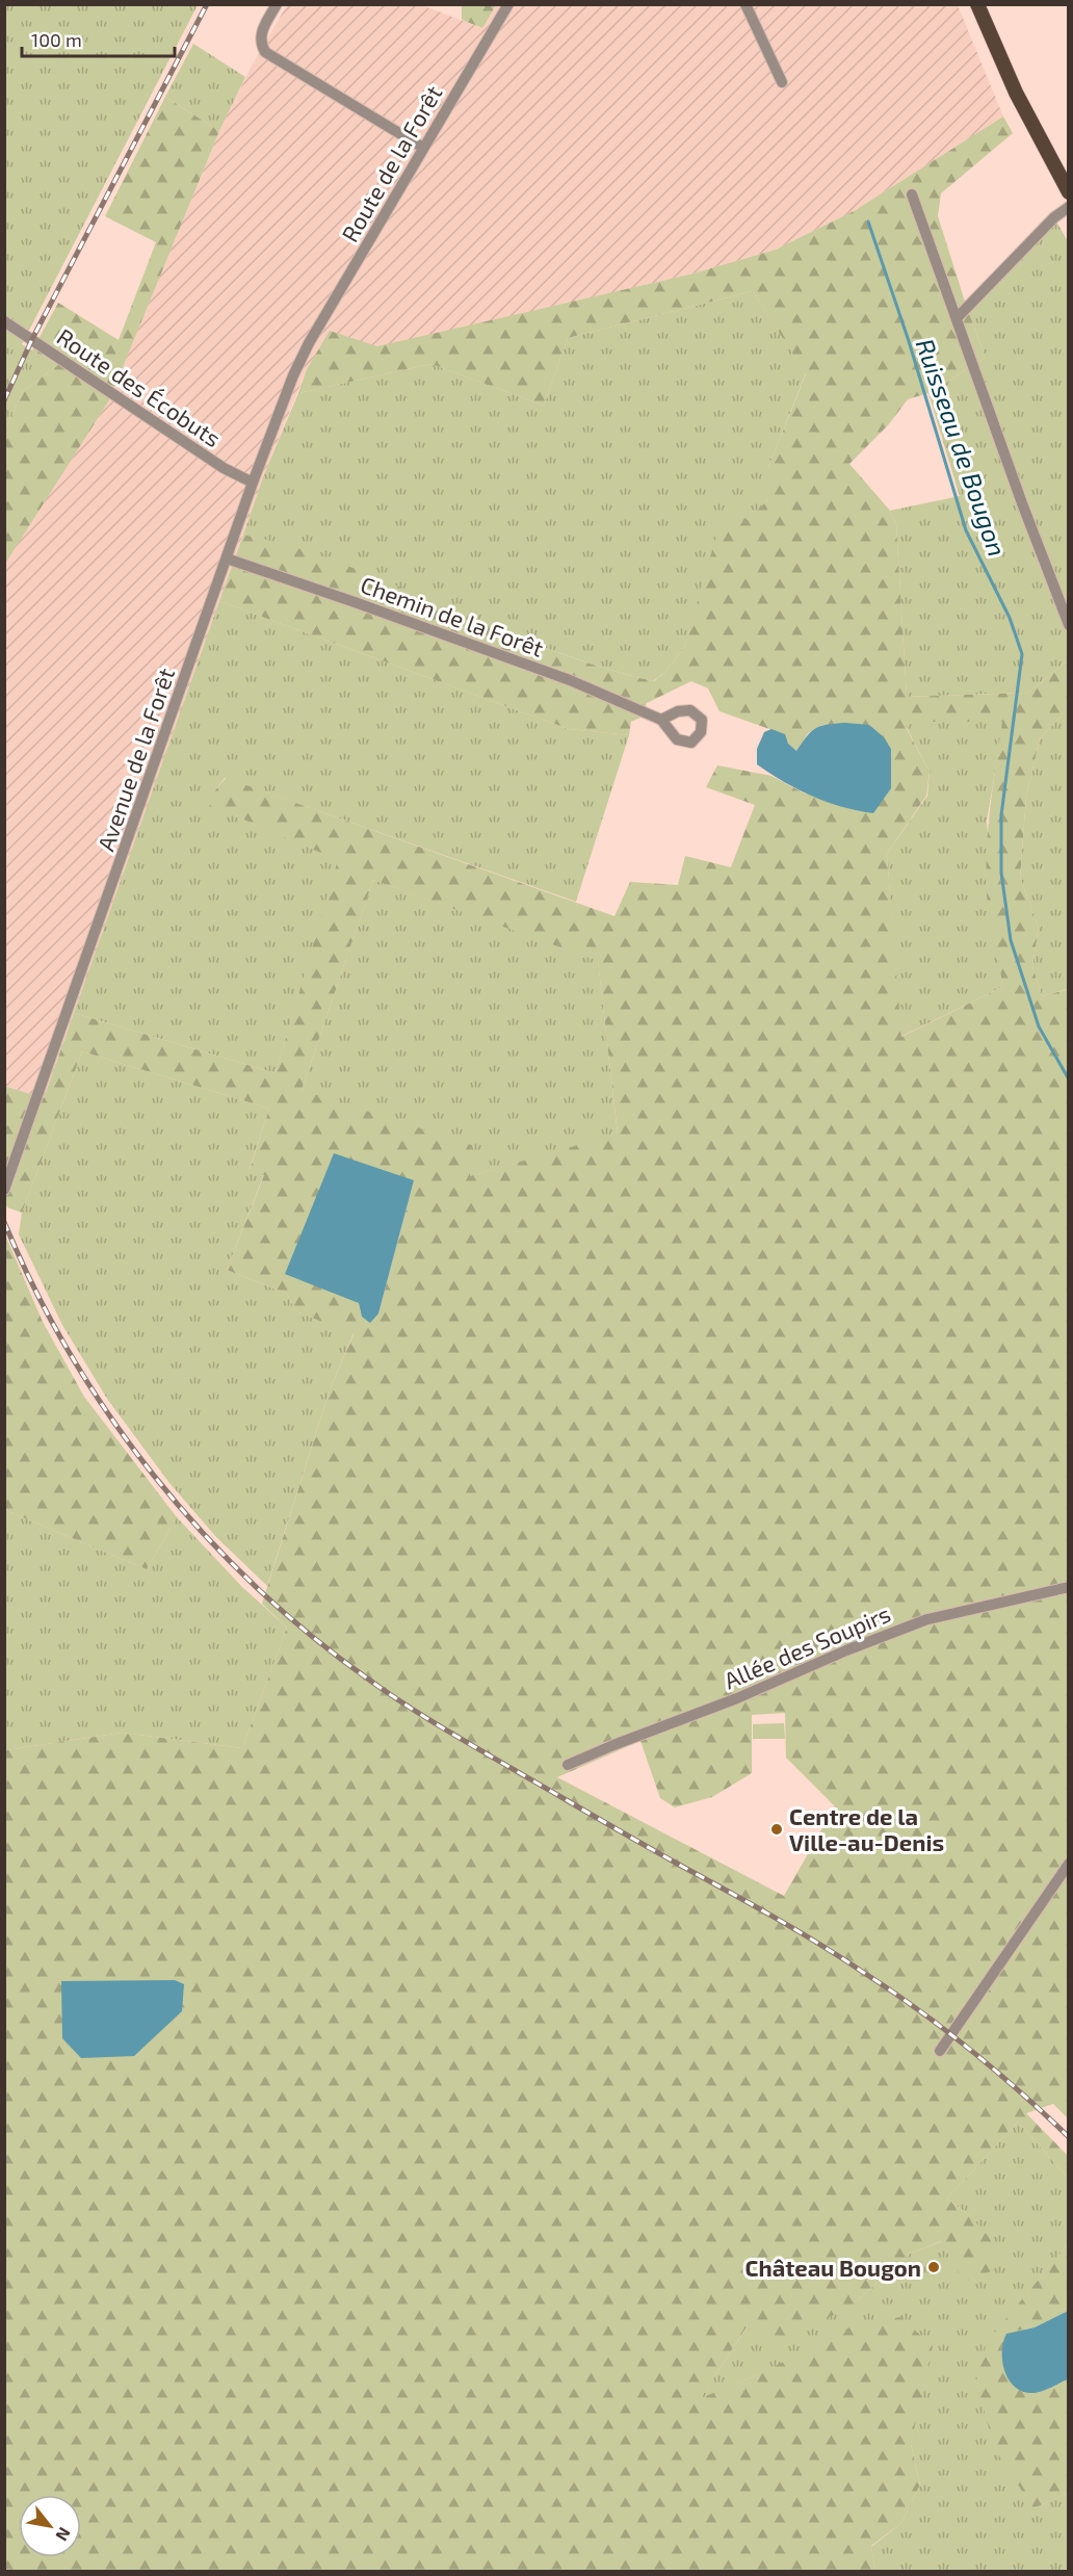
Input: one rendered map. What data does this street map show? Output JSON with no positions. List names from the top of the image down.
{
  "streets": {
    "street": [
      "Route de la Forêt",
      "Route des Écobuts",
      "Chemin de la Forêt",
      "Avenue de la Forêt",
      "Allée des Soupirs"
    ]
  },
  "crossings": [
    ["Route de la Forêt", "Avenue de la Forêt"],
    ["Route des Écobuts", "Avenue de la Forêt"],
    ["Chemin de la Forêt", "Avenue de la Forêt"]
  ],
  "water": ["Ruisseau de Bougon"],
  "places": ["Centre de la Ville-au-Denis", "Château Bougon"],
  "scale_bar": "100 m",
  "north": "bottom right"
}
